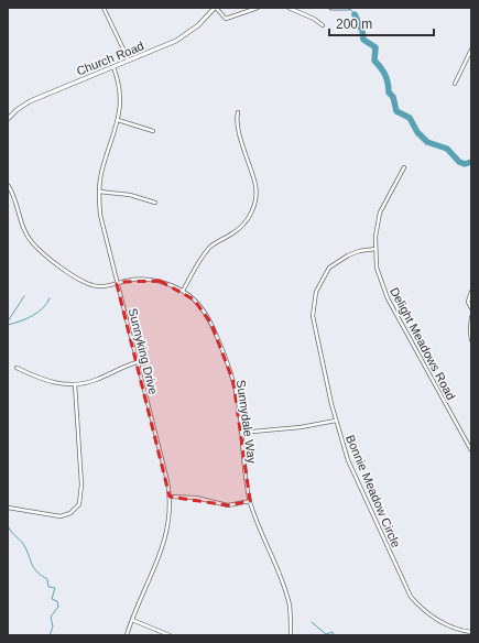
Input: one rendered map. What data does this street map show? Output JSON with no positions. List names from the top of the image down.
{
  "streets": {
    "street": [
      "Church Road",
      "Delight Meadows Road",
      "Sunnyking Drive",
      "Sunnydale Way",
      "Bonnie Meadow Circle"
    ]
  },
  "crossings": [
    ["Church Road", "Sunnyking Drive"],
    ["Delight Meadows Road", "Bonnie Meadow Circle"],
    ["Sunnyking Drive", "Sunnydale Way"]
  ],
  "scale_bar": "200 m"
}
